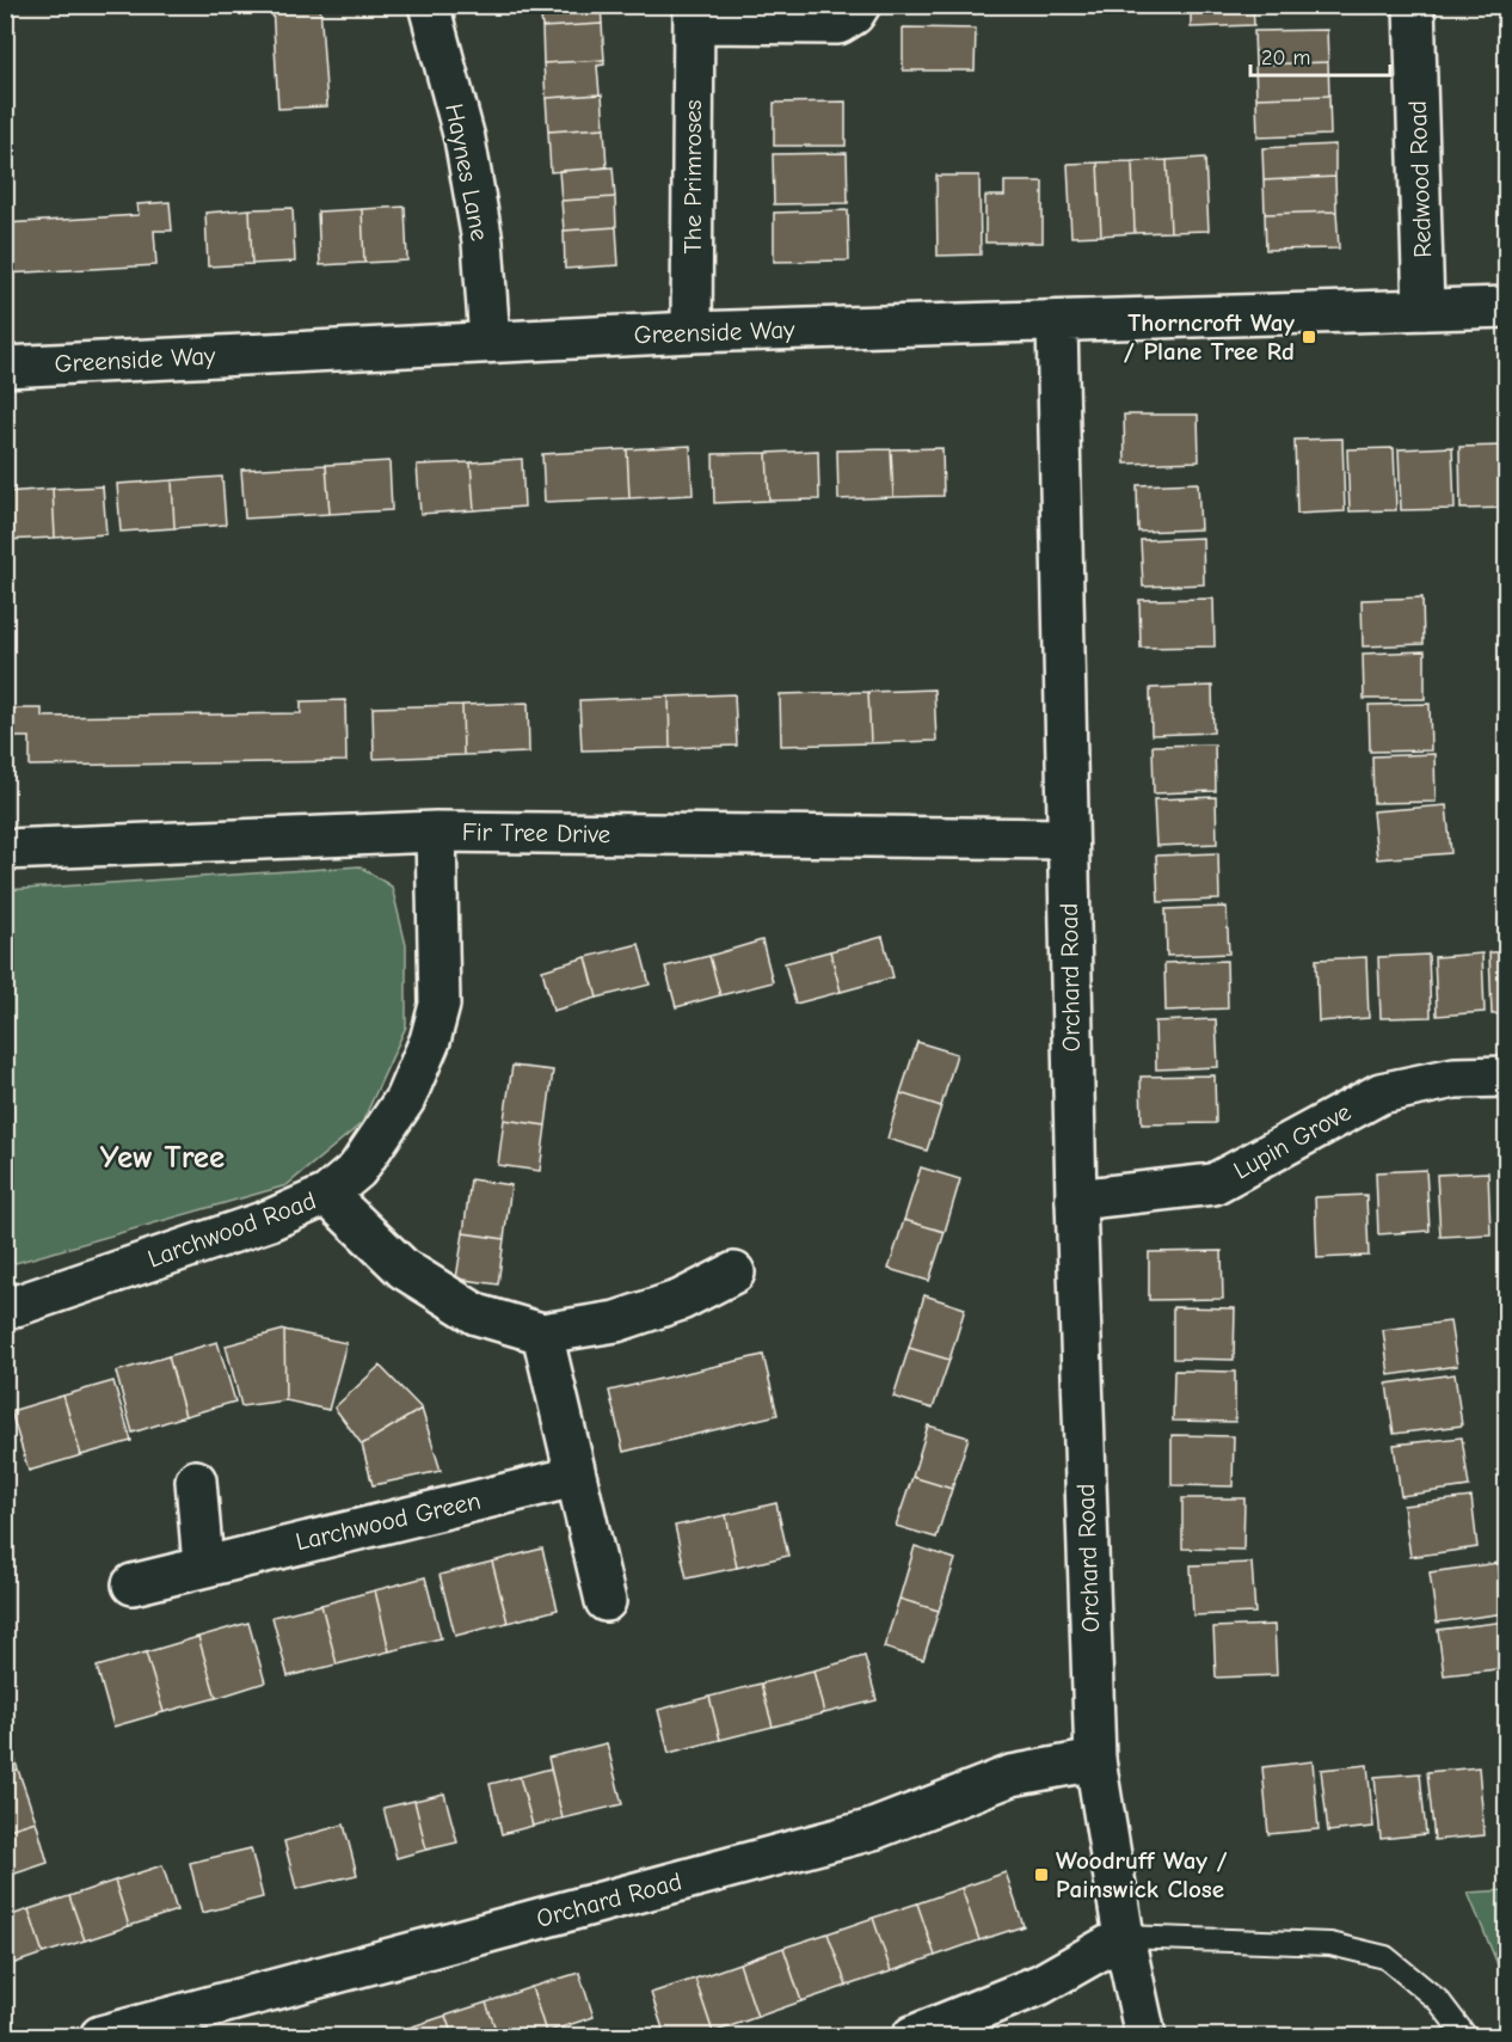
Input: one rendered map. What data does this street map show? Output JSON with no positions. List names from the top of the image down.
{
  "streets": {
    "street": [
      "Haynes Lane",
      "The Primroses",
      "Redwood Road",
      "Greenside Way",
      "Fir Tree Drive",
      "Orchard Road",
      "Lupin Grove",
      "Larchwood Road",
      "Larchwood Green"
    ]
  },
  "crossings": [
    ["Haynes Lane", "Greenside Way"],
    ["The Primroses", "Greenside Way"],
    ["Redwood Road", "Greenside Way"],
    ["Greenside Way", "Orchard Road"],
    ["Fir Tree Drive", "Orchard Road"],
    ["Fir Tree Drive", "Larchwood Road"],
    ["Orchard Road", "Lupin Grove"]
  ],
  "districts": ["Yew Tree"],
  "places": {
    "transit": ["Thorncroft Way / Plane Tree Rd", "Woodruff Way / Painswick Close"]
  },
  "scale_bar": "20 m"
}
